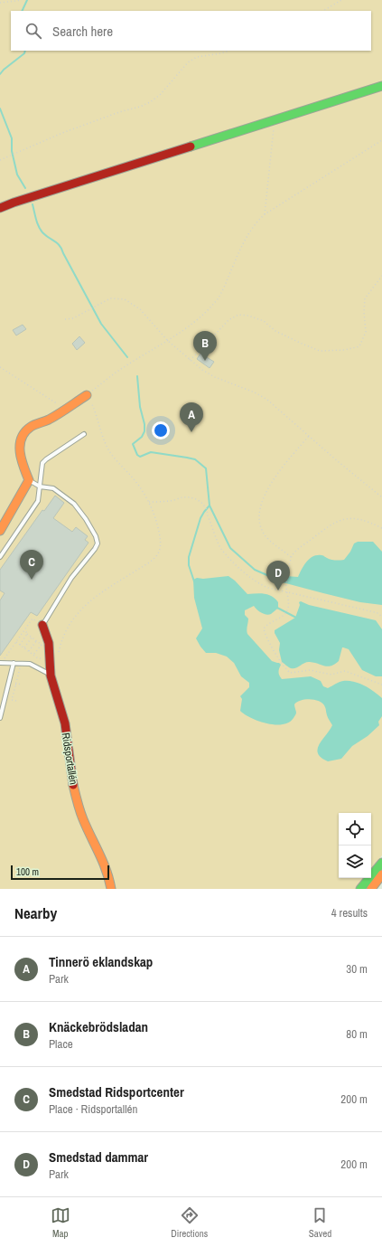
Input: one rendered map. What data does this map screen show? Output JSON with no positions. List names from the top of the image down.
{
  "streets": {
    "street": ["Ridsportallén"]
  },
  "scale_bar": "100 m",
  "page": {
    "search": "Search here",
    "pins": [
      "B",
      "A",
      "C",
      "D"
    ],
    "scale": "100 m",
    "heading": ["Nearby", "4 results"],
    "list": [
      {
        "mark": "A",
        "name": "Tinnerö eklandskap",
        "note": "Park",
        "value": "30 m"
      },
      {
        "mark": "B",
        "name": "Knäckebrödsladan",
        "note": "Place",
        "value": "80 m"
      },
      {
        "mark": "C",
        "name": "Smedstad Ridsportcenter",
        "note": "Place · Ridsportallén",
        "value": "200 m"
      },
      {
        "mark": "D",
        "name": "Smedstad dammar",
        "note": "Park",
        "value": "200 m"
      }
    ],
    "nav": ["Map", "Directions", "Saved"]
  }
}
